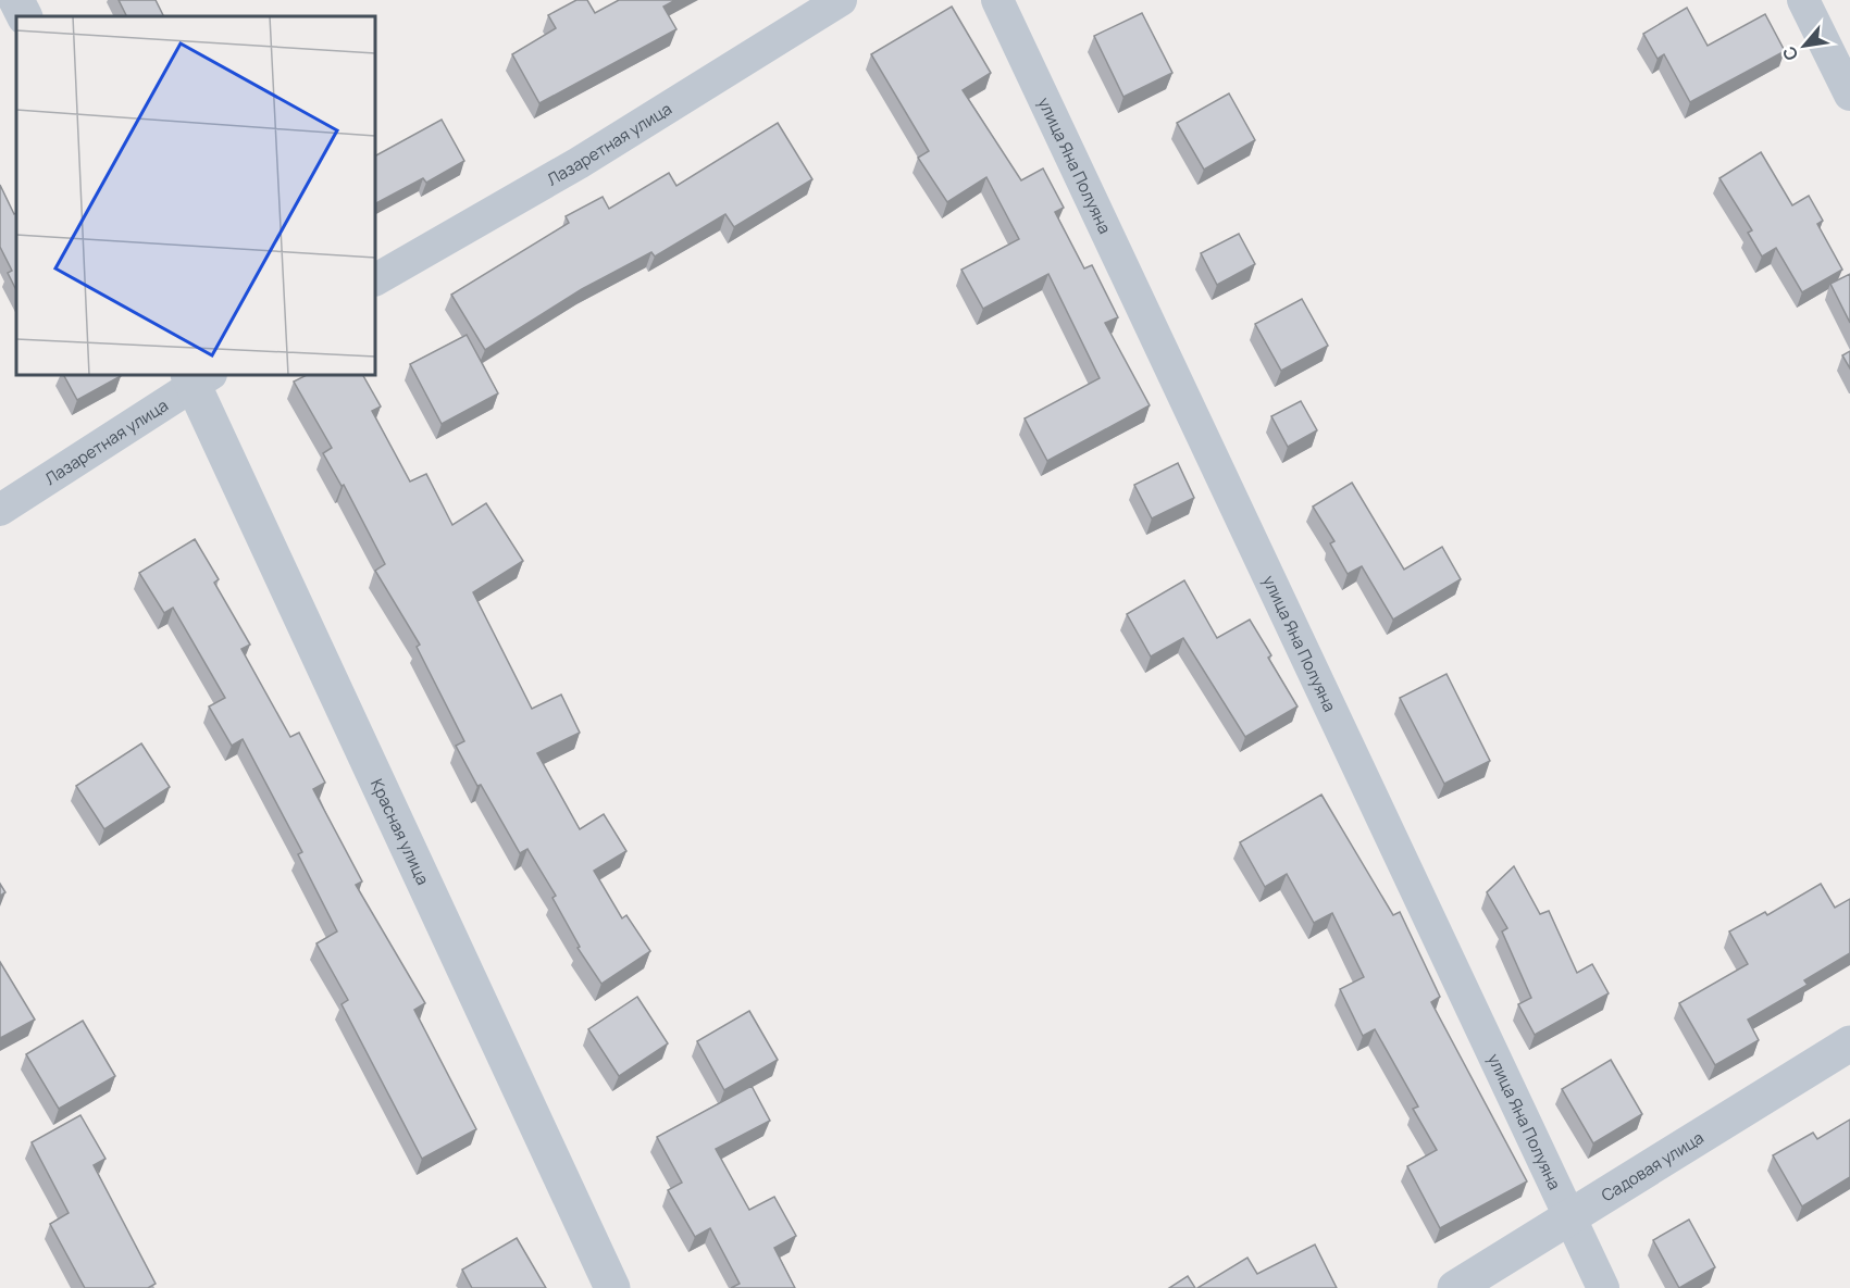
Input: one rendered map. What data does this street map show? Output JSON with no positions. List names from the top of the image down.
{
  "streets": {
    "street": [
      "Лазаретная улица",
      "улица Яна Полуяна",
      "Красная улица",
      "Садовая улица"
    ]
  },
  "crossings": [
    ["Лазаретная улица", "Красная улица"],
    ["улица Яна Полуяна", "Садовая улица"]
  ],
  "north": "bottom left"
}
